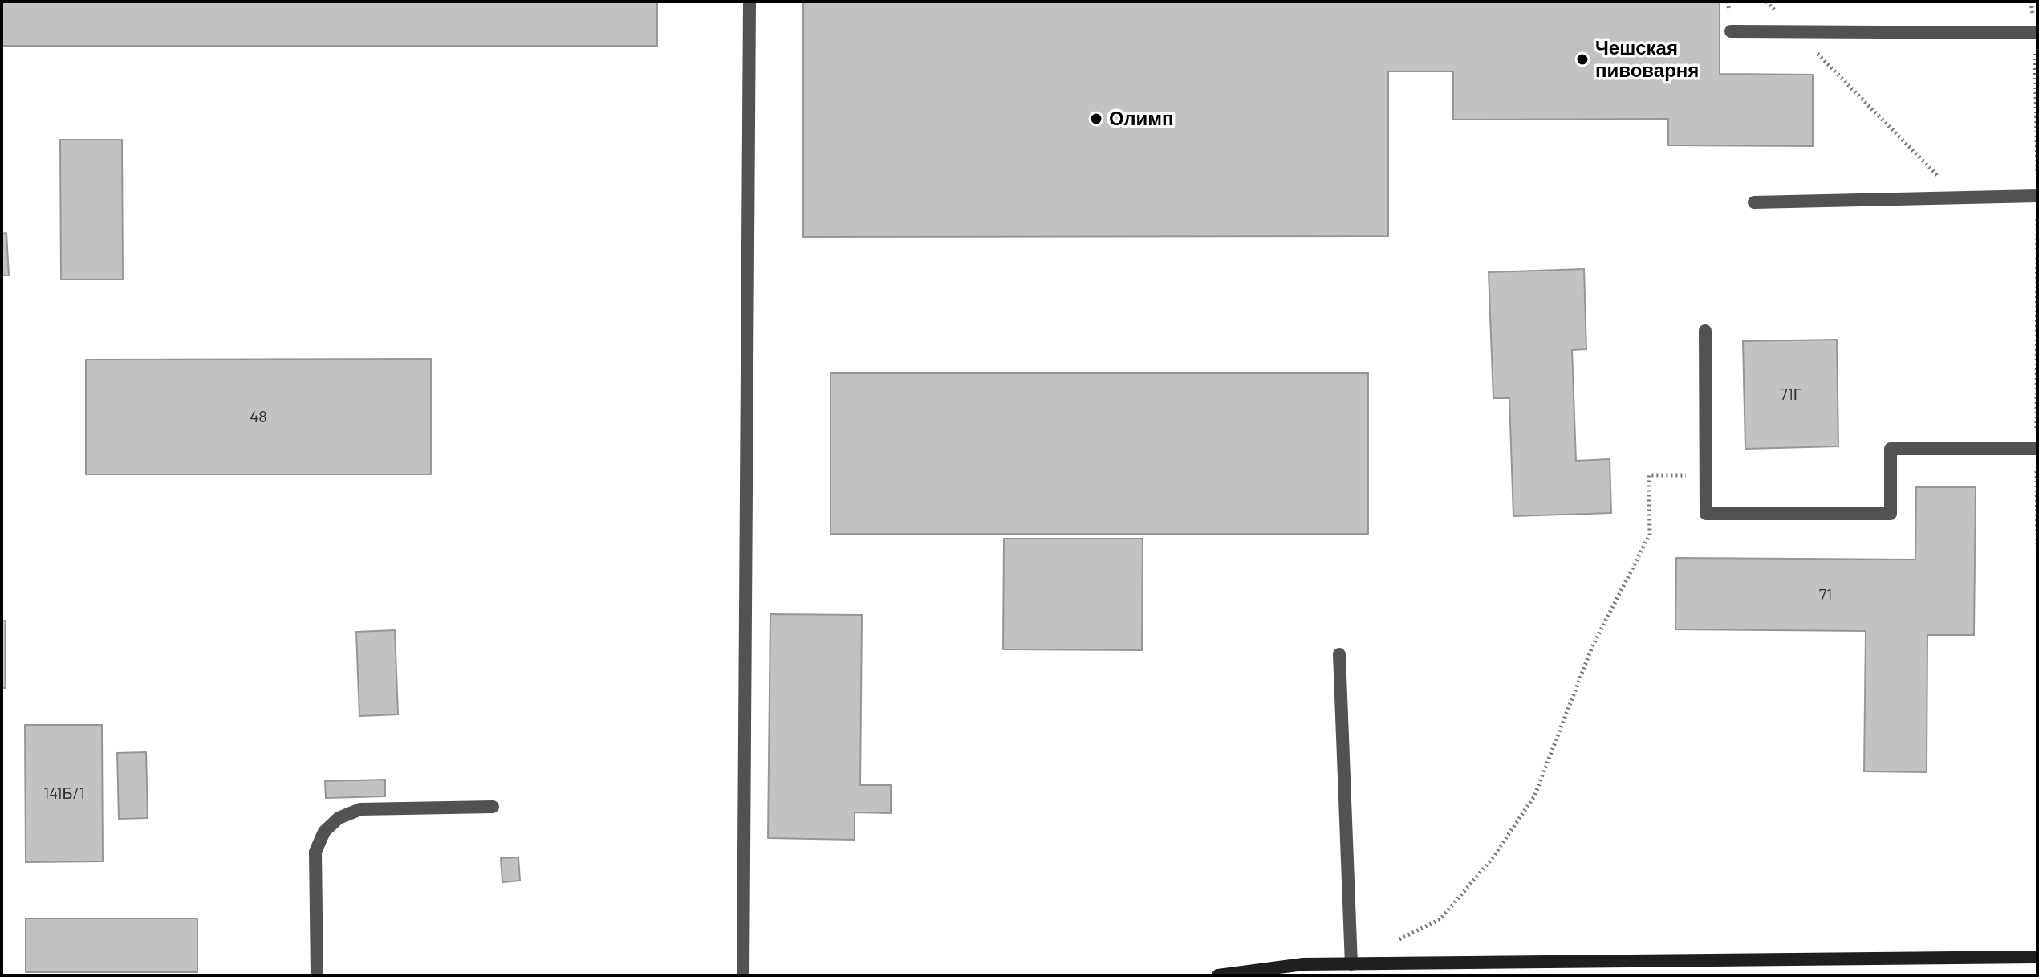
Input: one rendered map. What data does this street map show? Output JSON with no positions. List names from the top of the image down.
{
  "places": ["Чешская пивоварня", "Олимп"],
  "house_numbers": [
    "71Г",
    "48",
    "71",
    "141Б/1"
  ]
}
